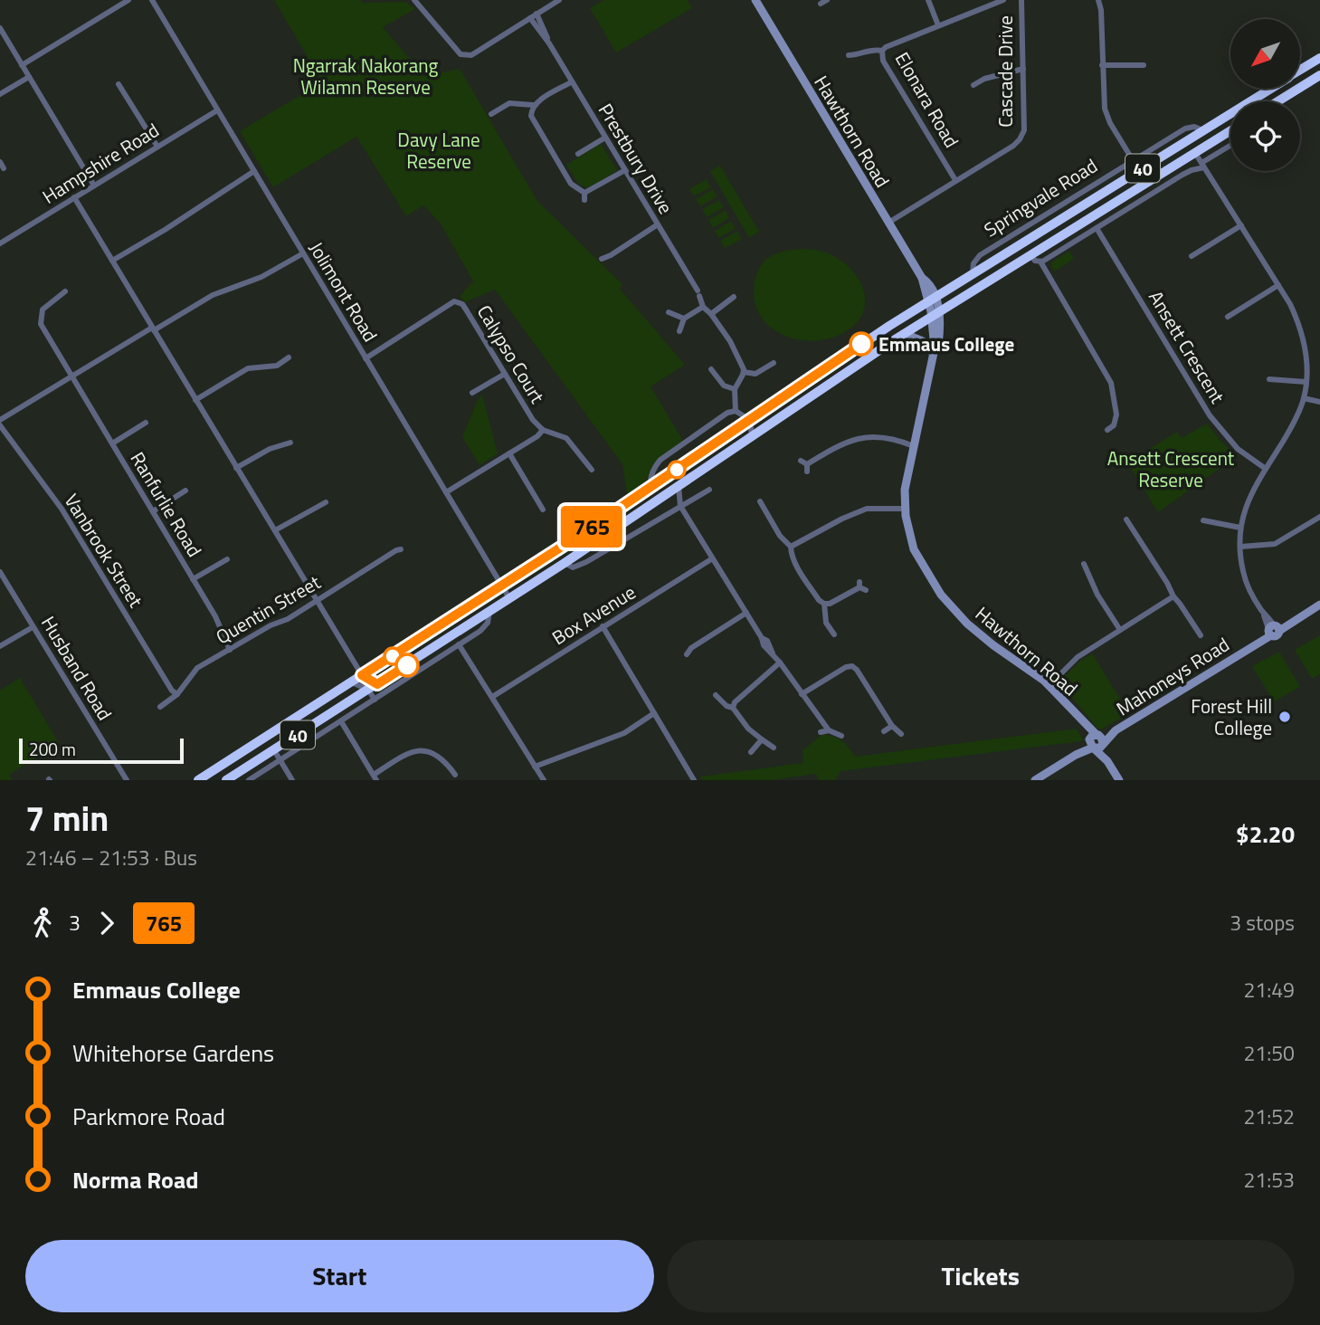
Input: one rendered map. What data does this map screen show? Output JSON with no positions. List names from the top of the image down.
{
  "streets": {
    "highway": ["40", "Springvale Road"],
    "main road": ["Hawthorn Road", "Mahoneys Road"],
    "street": [
      "Cascade Drive",
      "Elonara Road",
      "Prestbury Drive",
      "Hampshire Road",
      "Jolimont Road",
      "Ansett Crescent",
      "Calypso Court",
      "Ranfurlie Road",
      "Vanbrook Street",
      "Quentin Street",
      "Box Avenue",
      "Husband Road"
    ]
  },
  "crossings": [
    ["Cascade Drive", "Elonara Road"],
    ["Cascade Drive", "Hawthorn Road"],
    ["Hawthorn Road", "40"],
    ["Hawthorn Road", "Springvale Road"],
    ["Hawthorn Road", "Mahoneys Road"],
    ["Hampshire Road", "Jolimont Road"],
    ["40", "Jolimont Road"],
    ["Springvale Road", "Jolimont Road"],
    ["Jolimont Road", "Calypso Court"],
    ["Ranfurlie Road", "Quentin Street"],
    ["Vanbrook Street", "Quentin Street"]
  ],
  "parks": ["Ngarrak Nakorang Wilamn Reserve", "Davy Lane Reserve", "Ansett Crescent Reserve"],
  "places": ["Emmaus College", "Forest Hill College"],
  "lines": ["bus line 765"],
  "scale_bar": "200 m",
  "north": "bottom left",
  "page": {
    "on_map": "765",
    "scale": "200 m",
    "heading": ["7 min", "21:46 – 21:53 · Bus", "$2.20"],
    "legs": ["3", "765", "3 stops"],
    "list": [
      {
        "name": "Emmaus College",
        "value": "21:49"
      },
      {
        "name": "Whitehorse Gardens",
        "value": "21:50"
      },
      {
        "name": "Parkmore Road",
        "value": "21:52"
      },
      {
        "name": "Norma Road",
        "value": "21:53"
      }
    ],
    "buttons": ["Start", "Tickets"]
  }
}
